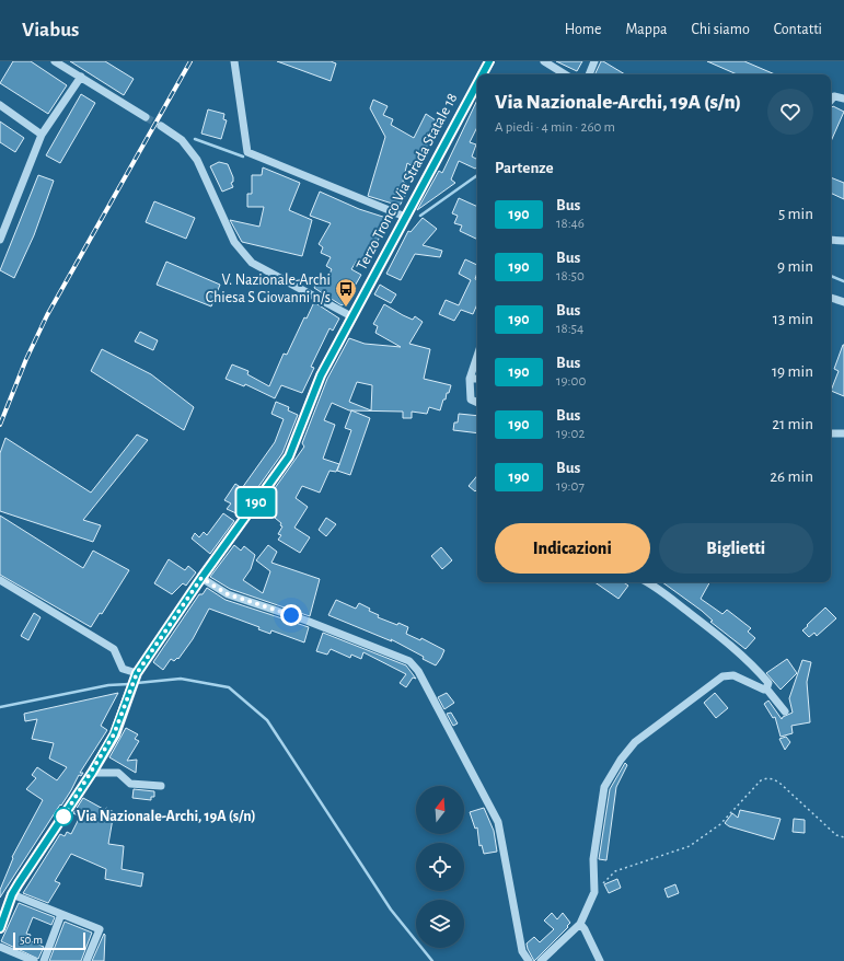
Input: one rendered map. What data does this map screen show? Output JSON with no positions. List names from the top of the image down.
{
  "streets": {
    "main road": ["Terzo Tronco Via Strada Statale 18"]
  },
  "places": {
    "bus stop": ["V. Nazionale-Archi Chiesa S Giovanni n/s"],
    "other": ["Via Nazionale-Archi, 19A (s/n)"]
  },
  "lines": ["bus line 190"],
  "scale_bar": "50 m",
  "north": "top",
  "page": {
    "header": "Viabus",
    "nav": [
      "Home",
      "Mappa",
      "Chi siamo",
      "Contatti"
    ],
    "on_map": "190",
    "heading": [
      ["Via Nazionale-Archi, 19A (s/n)", "A piedi · 4 min · 260 m"],
      "Partenze"
    ],
    "list": [
      {
        "mark": "190",
        "name": "Bus",
        "note": "18:46",
        "value": "5 min"
      },
      {
        "mark": "190",
        "name": "Bus",
        "note": "18:50",
        "value": "9 min"
      },
      {
        "mark": "190",
        "name": "Bus",
        "note": "18:54",
        "value": "13 min"
      },
      {
        "mark": "190",
        "name": "Bus",
        "note": "19:00",
        "value": "19 min"
      },
      {
        "mark": "190",
        "name": "Bus",
        "note": "19:02",
        "value": "21 min"
      },
      {
        "mark": "190",
        "name": "Bus",
        "note": "19:07",
        "value": "26 min"
      }
    ],
    "buttons": ["Indicazioni", "Biglietti"],
    "scale": "50 m"
  }
}
